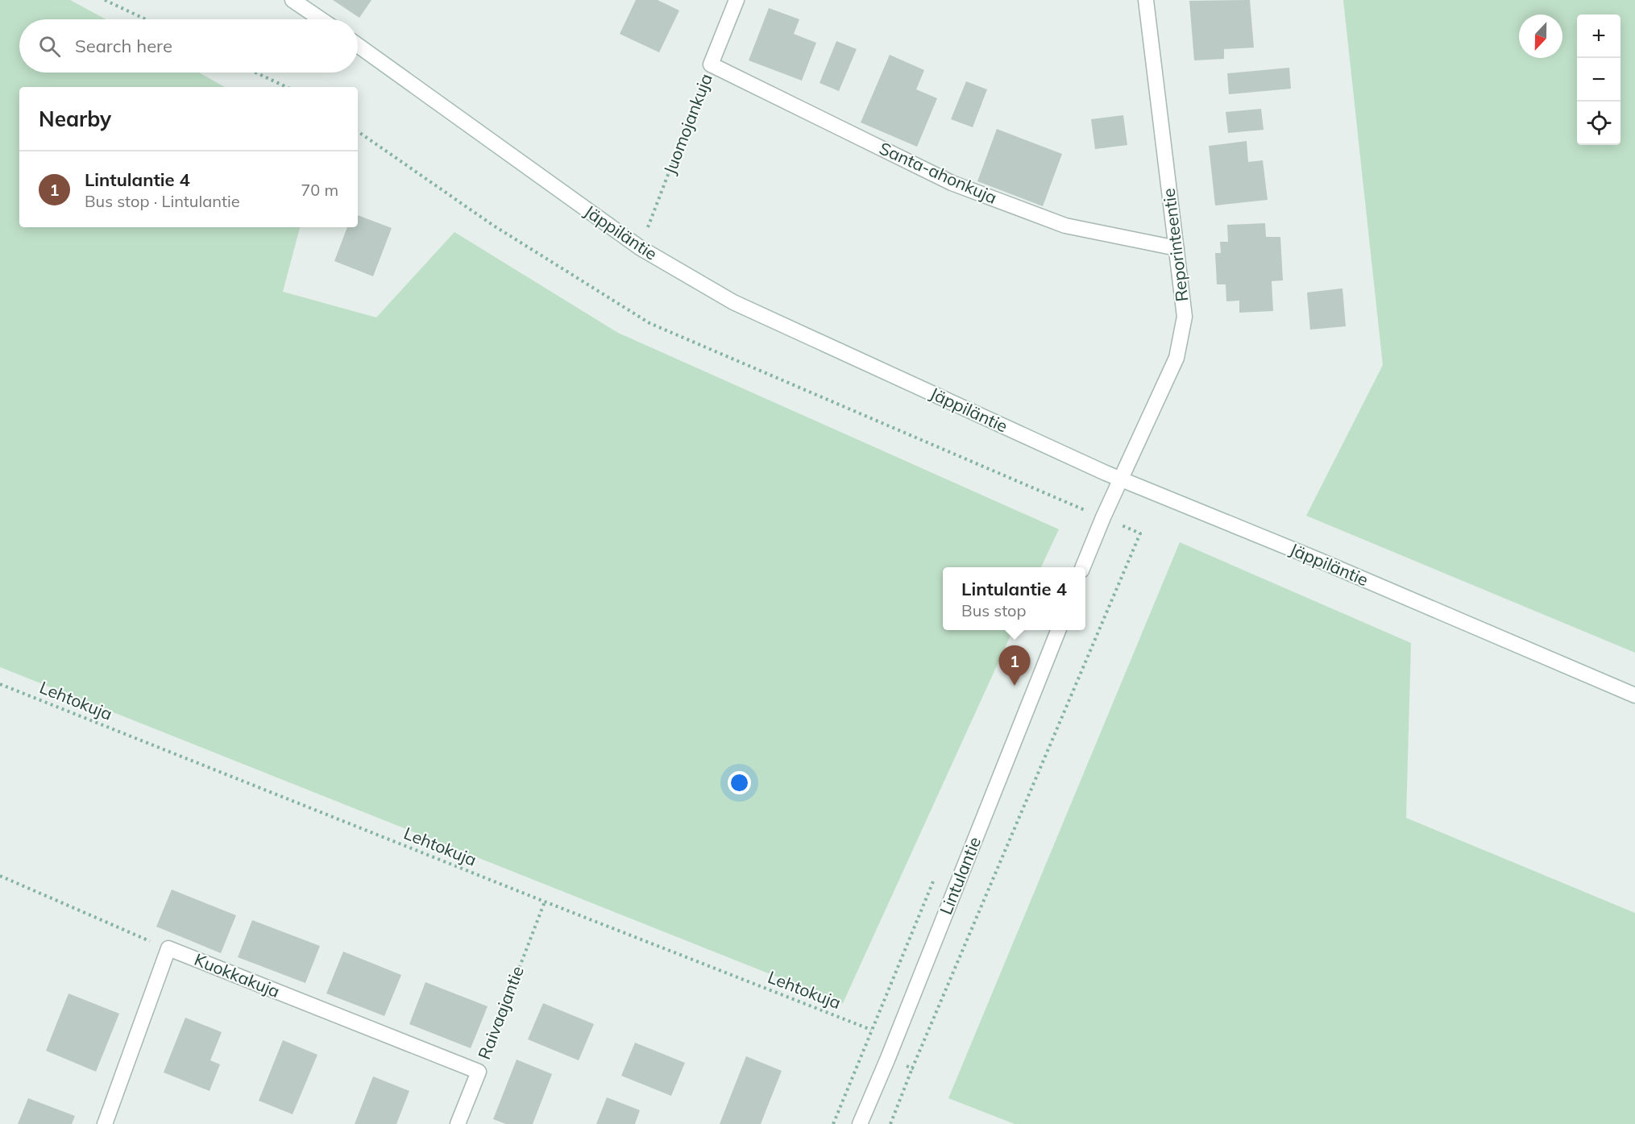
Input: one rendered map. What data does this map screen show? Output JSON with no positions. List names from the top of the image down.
{
  "streets": {
    "street": [
      "Juomojankuja",
      "Santa-ahonkuja",
      "Jäppiläntie",
      "Reporinteentie",
      "Lintulantie",
      "Kuokkakuja",
      "Raivaajantie"
    ],
    "path": ["Lehtokuja"]
  },
  "crossings": [
    ["Juomojankuja", "Santa-ahonkuja"],
    ["Juomojankuja", "Jäppiläntie"],
    ["Santa-ahonkuja", "Reporinteentie"],
    ["Jäppiläntie", "Reporinteentie"],
    ["Lehtokuja", "Raivaajantie"],
    ["Kuokkakuja", "Raivaajantie"]
  ],
  "north": "bottom",
  "page": {
    "map_buttons": ["+", "−"],
    "search": "Search here",
    "heading": "Nearby",
    "list": [
      {
        "mark": "1",
        "name": "Lintulantie 4",
        "note": "Bus stop · Lintulantie",
        "value": "70 m"
      }
    ],
    "popup": ["Lintulantie 4", "Bus stop"],
    "pins": "1"
  }
}
